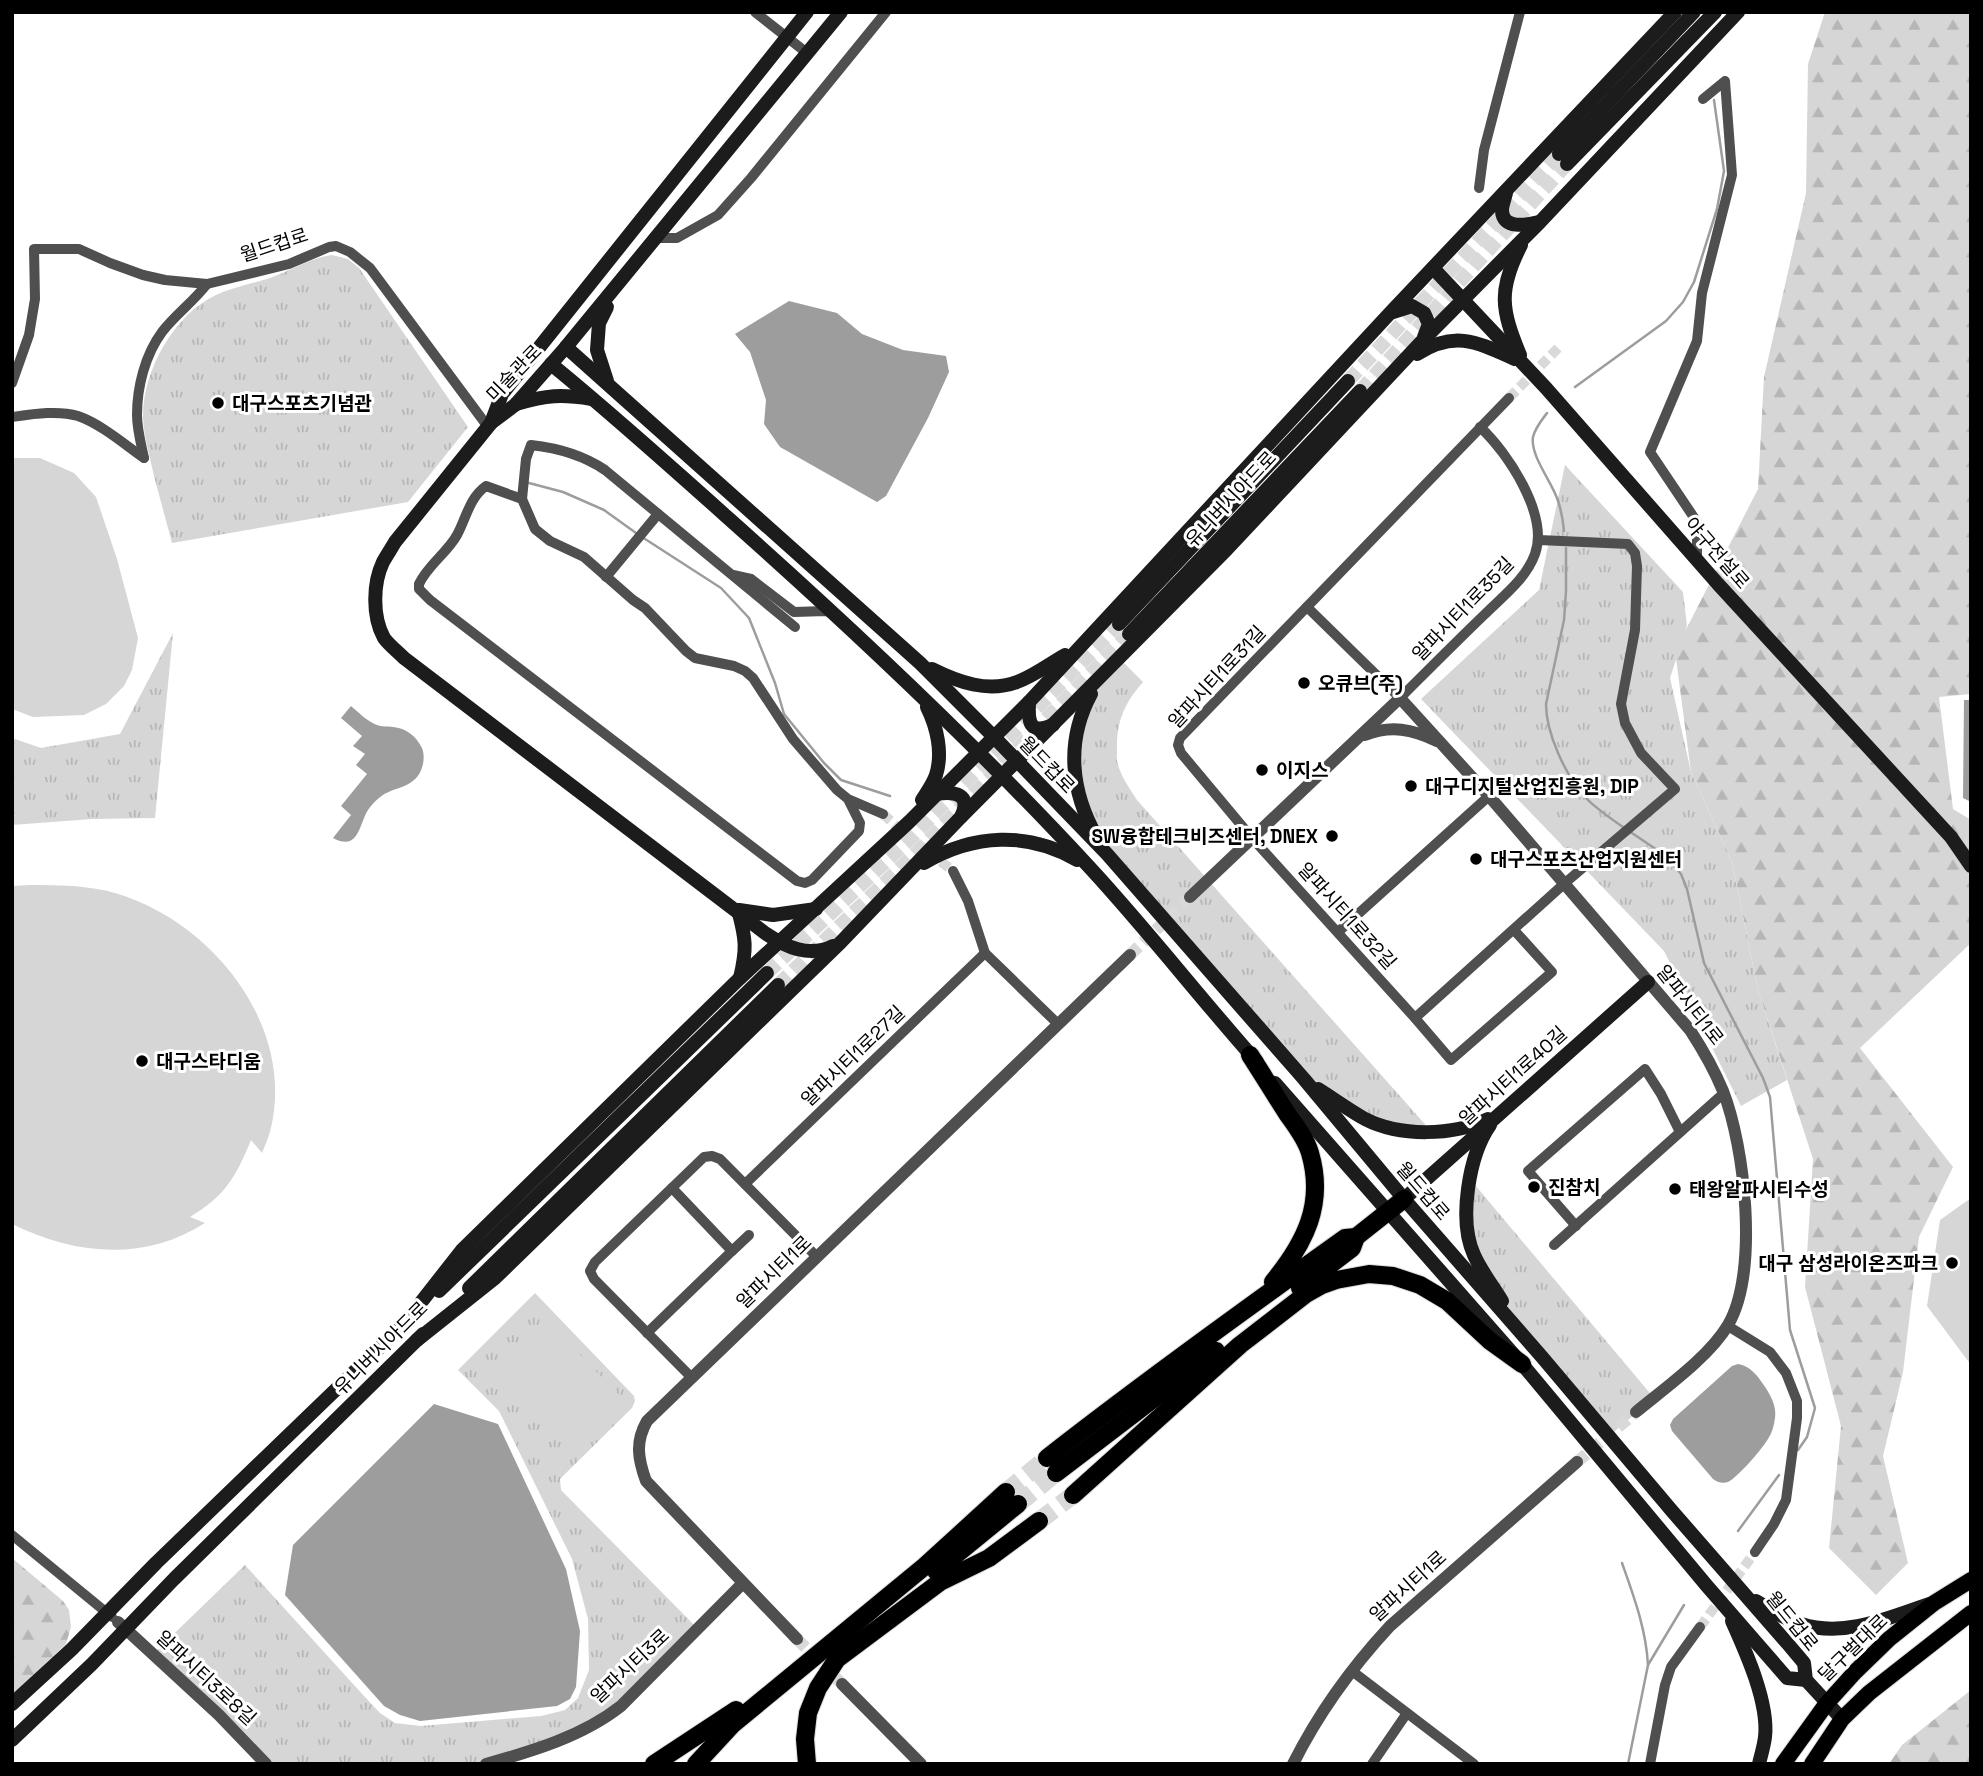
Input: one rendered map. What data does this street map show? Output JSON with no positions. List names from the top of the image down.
{
  "streets": {
    "main road": [
      "월드컵로",
      "미술관로",
      "유니버시아드로",
      "야구전설로",
      "알파시티1로40길",
      "달구벌대로"
    ],
    "street": [
      "알파시티1로35길",
      "알파시티1로31길",
      "알파시티1로32길",
      "알파시티1로",
      "알파시티1로27길",
      "알파시티3로",
      "알파시티3로8길"
    ]
  },
  "crossings": [
    ["월드컵로", "미술관로"],
    ["월드컵로", "알파시티1로40길"],
    ["월드컵로", "달구벌대로"],
    ["유니버시아드로", "알파시티3로8길"],
    ["알파시티1로35길", "알파시티1로"],
    ["알파시티1로31길", "알파시티1로32길"],
    ["알파시티1로", "알파시티1로40길"],
    ["알파시티1로", "알파시티3로"]
  ],
  "places": [
    "대구스포츠기념관",
    "오큐브(주)",
    "이지스",
    "대구디지털산업진흥원, DIP",
    "SW융합테크비즈센터, DNEX",
    "대구스포츠산업지원센터",
    "대구스타디움",
    "진참치",
    "태왕알파시티수성",
    "대구 삼성라이온즈파크"
  ]
}
